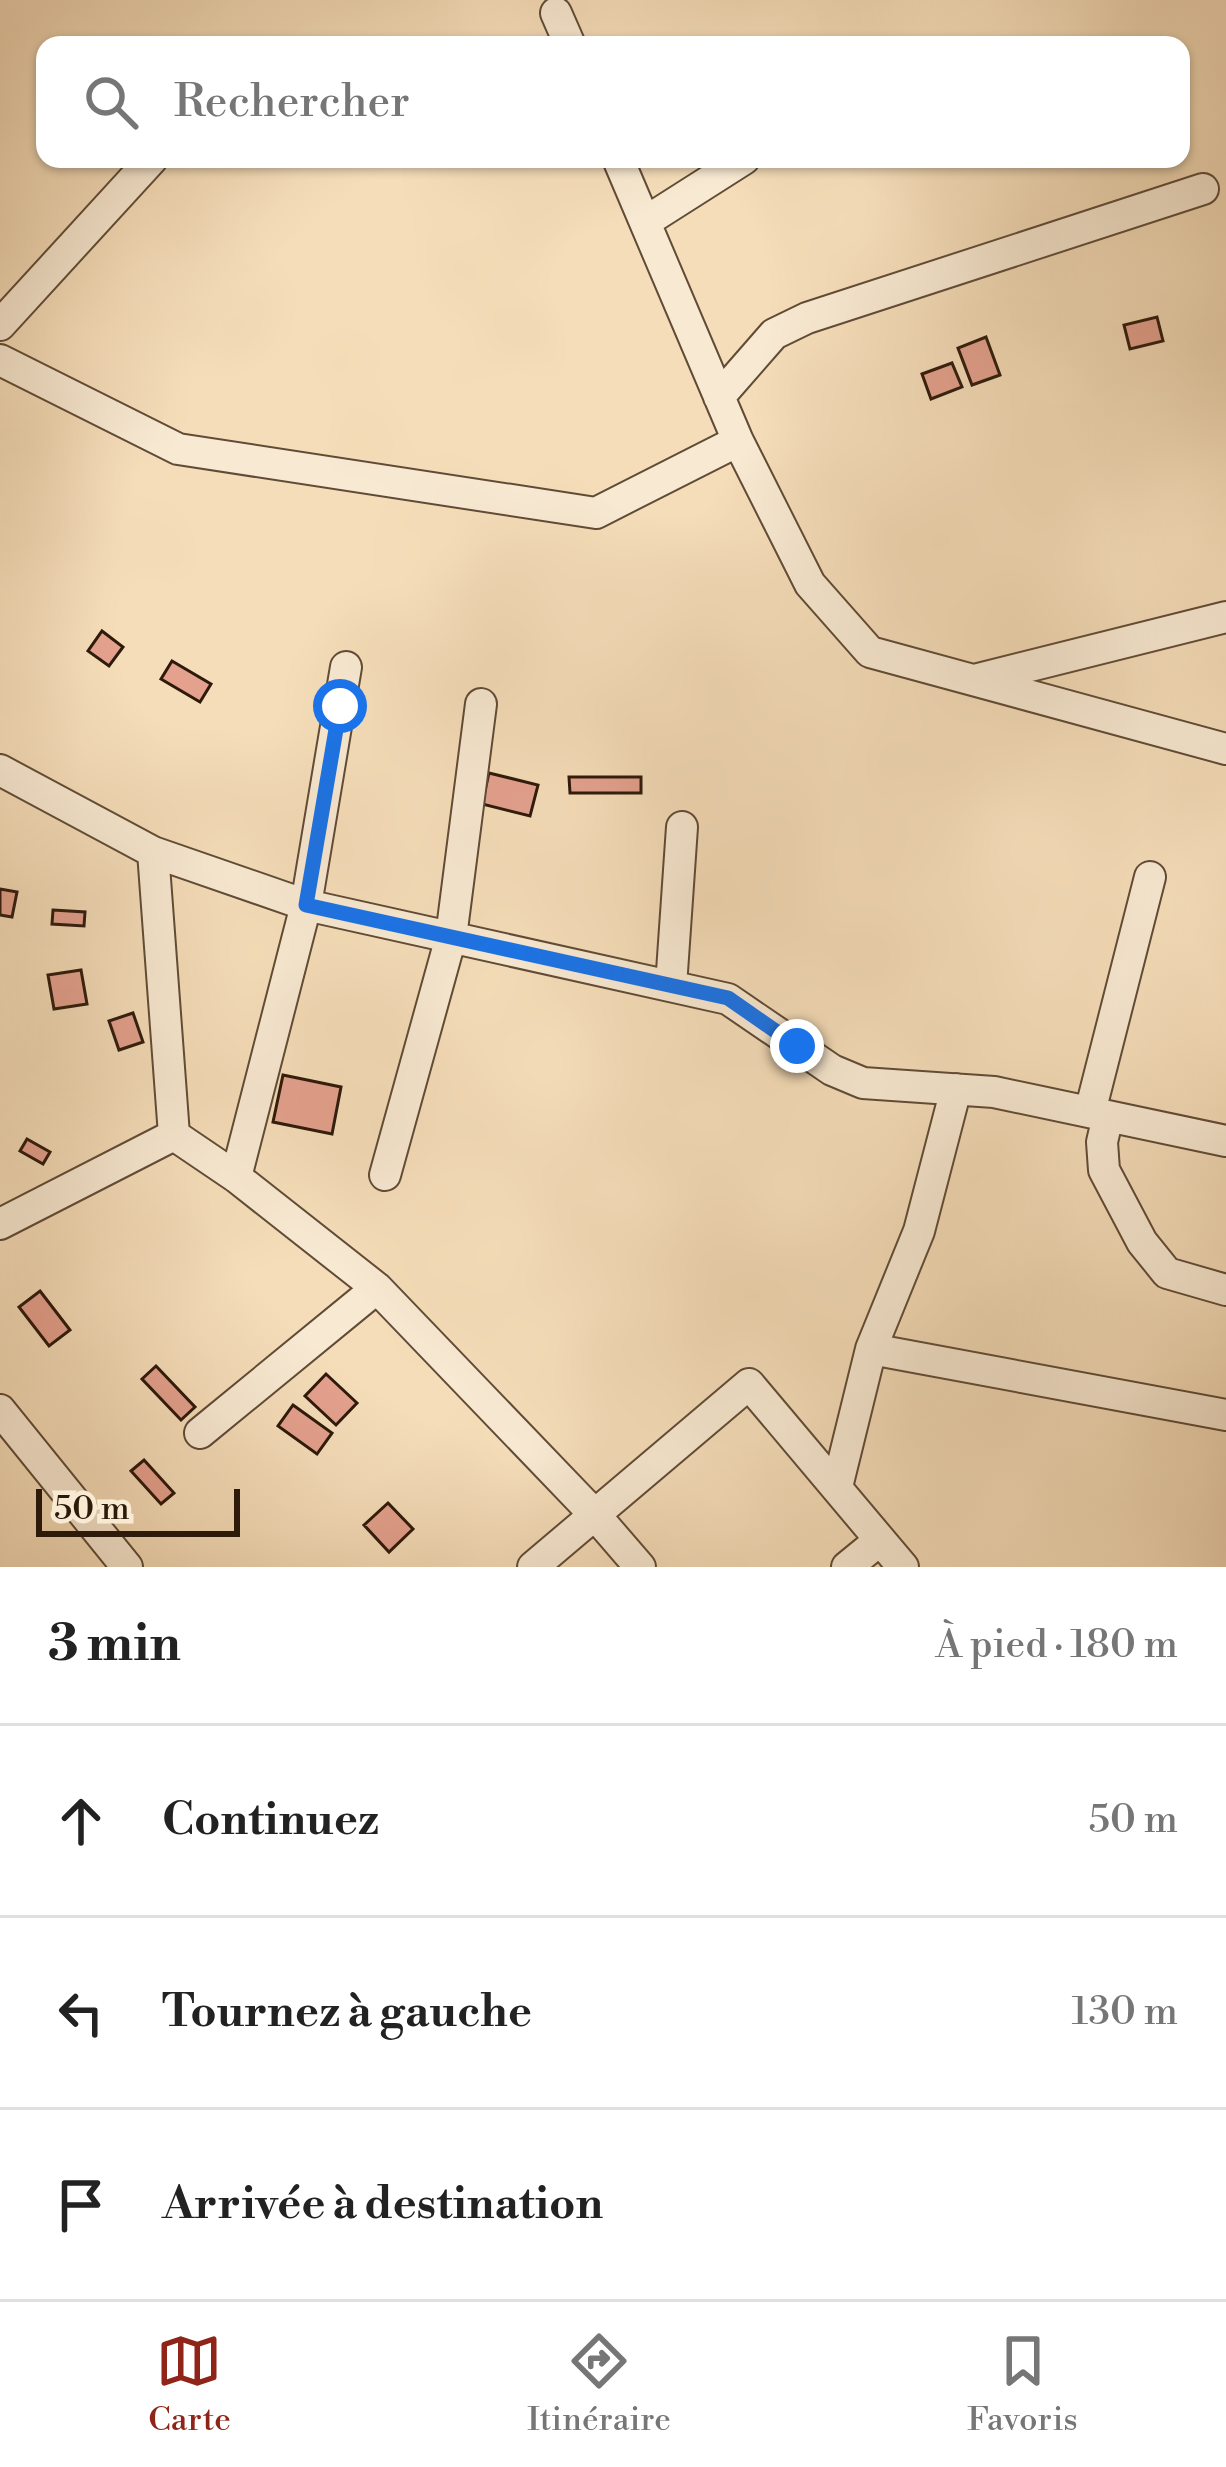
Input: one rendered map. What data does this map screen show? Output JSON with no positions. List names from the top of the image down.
{
  "scale_bar": "50 m",
  "page": {
    "search": "Rechercher",
    "scale": "50 m",
    "heading": ["3 min", "À pied · 180 m"],
    "list": [
      ["Continuez", "50 m"],
      ["Tournez à gauche", "130 m"],
      "Arrivée à destination"
    ],
    "nav": ["Carte", "Itinéraire", "Favoris"]
  }
}
